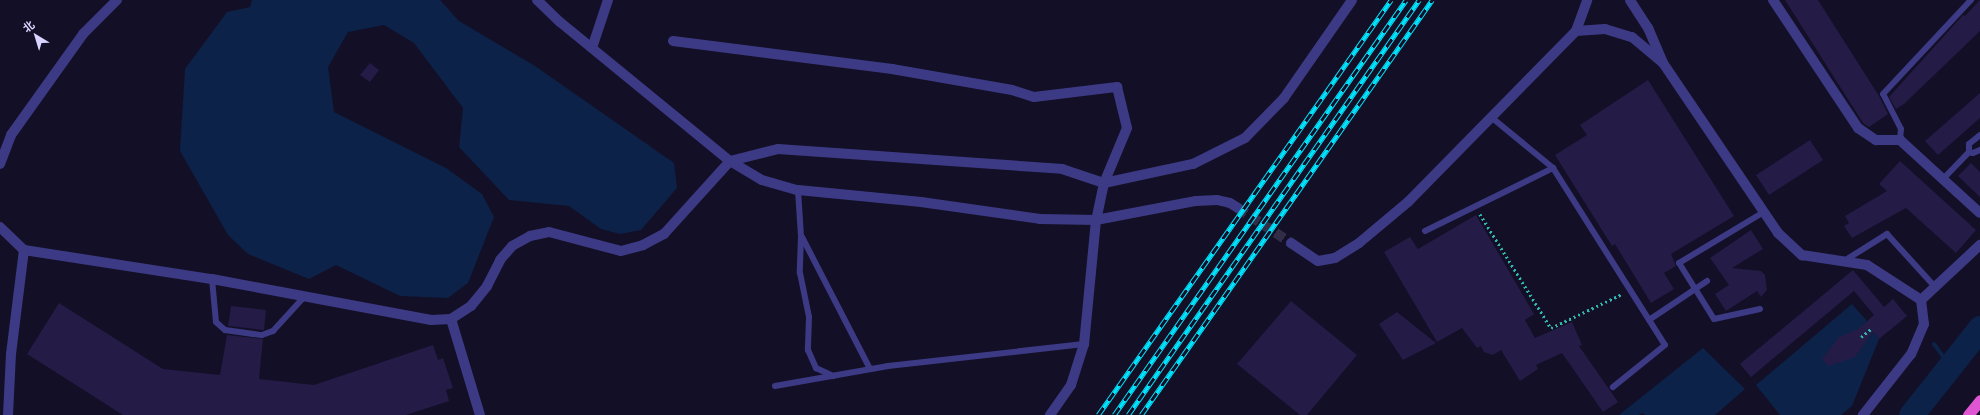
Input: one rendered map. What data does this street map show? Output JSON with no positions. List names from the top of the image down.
{
  "north": "top left"
}
